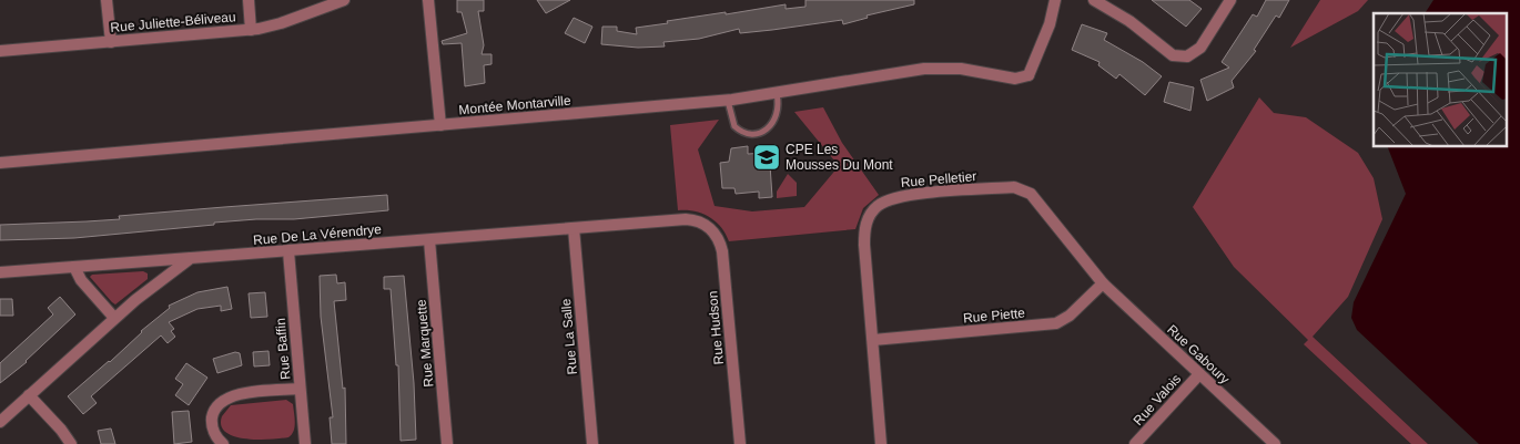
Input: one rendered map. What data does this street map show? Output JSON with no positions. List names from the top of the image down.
{
  "streets": {
    "street": [
      "Rue Juliette-Béliveau",
      "Montée Montarville",
      "Rue Pelletier",
      "Rue De La Vérendrye",
      "Rue Piette",
      "Rue Hudson",
      "Rue La Salle",
      "Rue Marquette",
      "Rue Baffin",
      "Rue Gaboury",
      "Rue Valois"
    ]
  },
  "crossings": [
    ["Rue Pelletier", "Rue Piette"],
    ["Rue Pelletier", "Rue Gaboury"],
    ["Rue De La Vérendrye", "Rue Hudson"],
    ["Rue De La Vérendrye", "Rue La Salle"],
    ["Rue De La Vérendrye", "Rue Marquette"],
    ["Rue De La Vérendrye", "Rue Baffin"],
    ["Rue Piette", "Rue Gaboury"],
    ["Rue Gaboury", "Rue Valois"]
  ],
  "places": {
    "school or university": ["CPE Les Mousses Du Mont"]
  }
}
